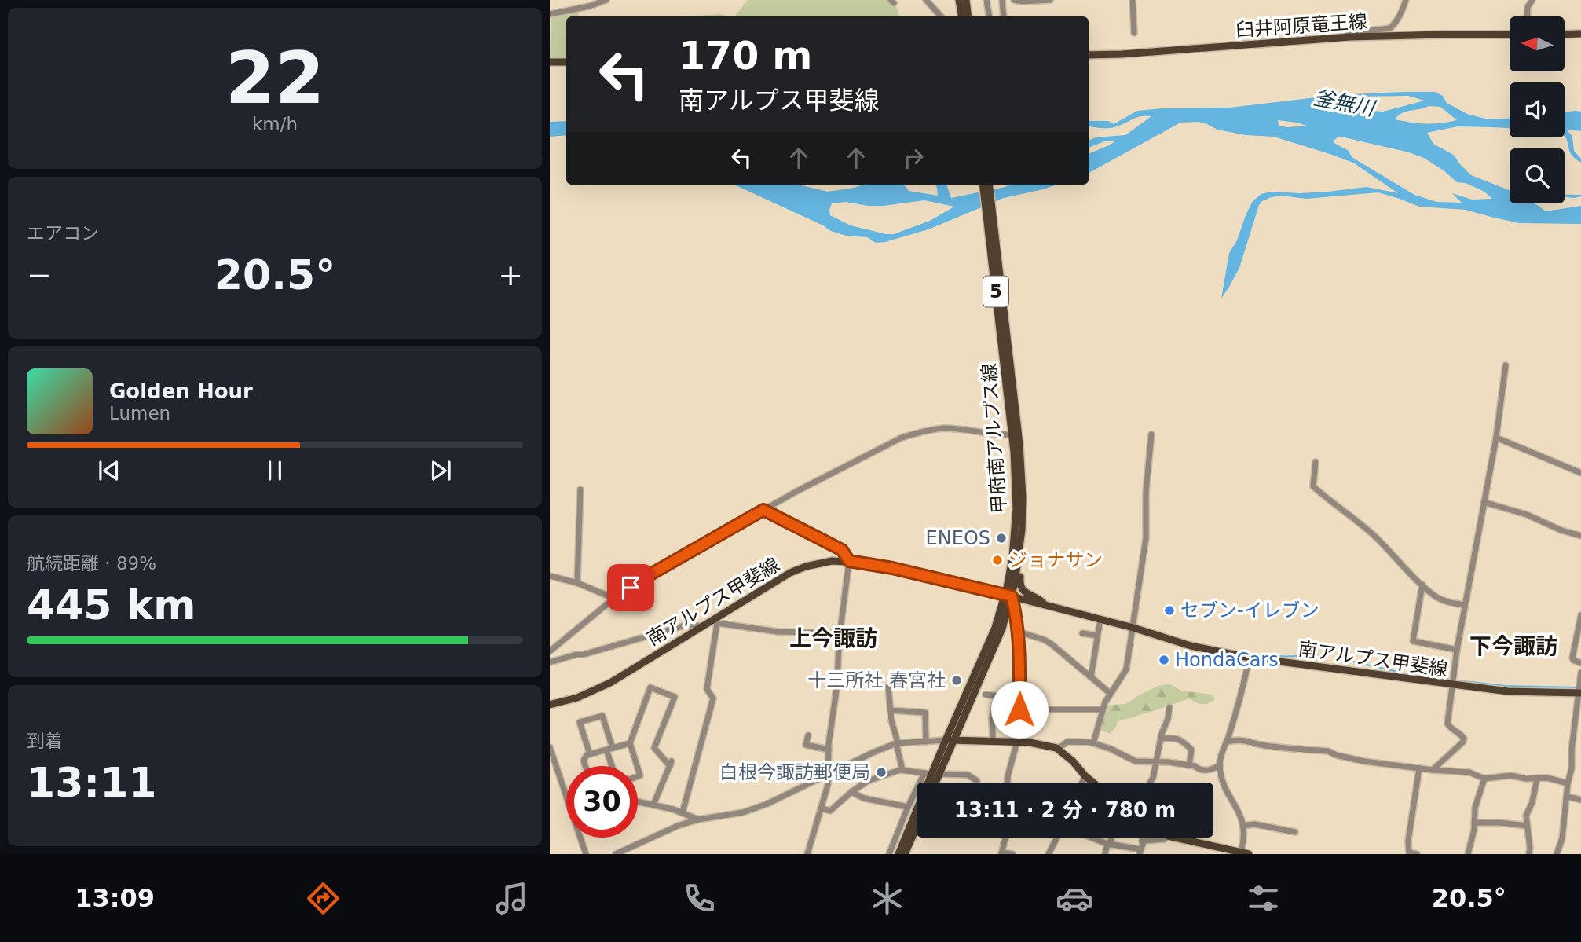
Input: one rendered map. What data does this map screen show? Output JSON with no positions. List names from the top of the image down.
{
  "streets": {
    "main road": [
      "臼井阿原竜王線",
      "5",
      "甲府南アルプス線",
      "南アルプス甲斐線"
    ]
  },
  "crossings": [
    ["甲府南アルプス線", "南アルプス甲斐線"]
  ],
  "districts": ["上今諏訪", "下今諏訪"],
  "water": ["釜無川"],
  "places": [
    "ENEOS",
    "ジョナサン",
    "セブン-イレブン",
    "HondaCars",
    "十三所社 春宮社",
    "白根今諏訪郵便局"
  ],
  "north": "left",
  "page": {
    "tile": [
      ["22", "km/h"],
      "エアコン",
      ["航続距離 · 89%", "445 km"],
      ["到着", "13:11"]
    ],
    "turn": ["170 m", "南アルプス甲斐線"],
    "heat": ["−", "20.5°", "+"],
    "song": ["Golden Hour", "Lumen"],
    "limit": "30",
    "trip": "13:11 · 2 分 · 780 m",
    "tabs": ["13:09", "20.5°"]
  }
}
